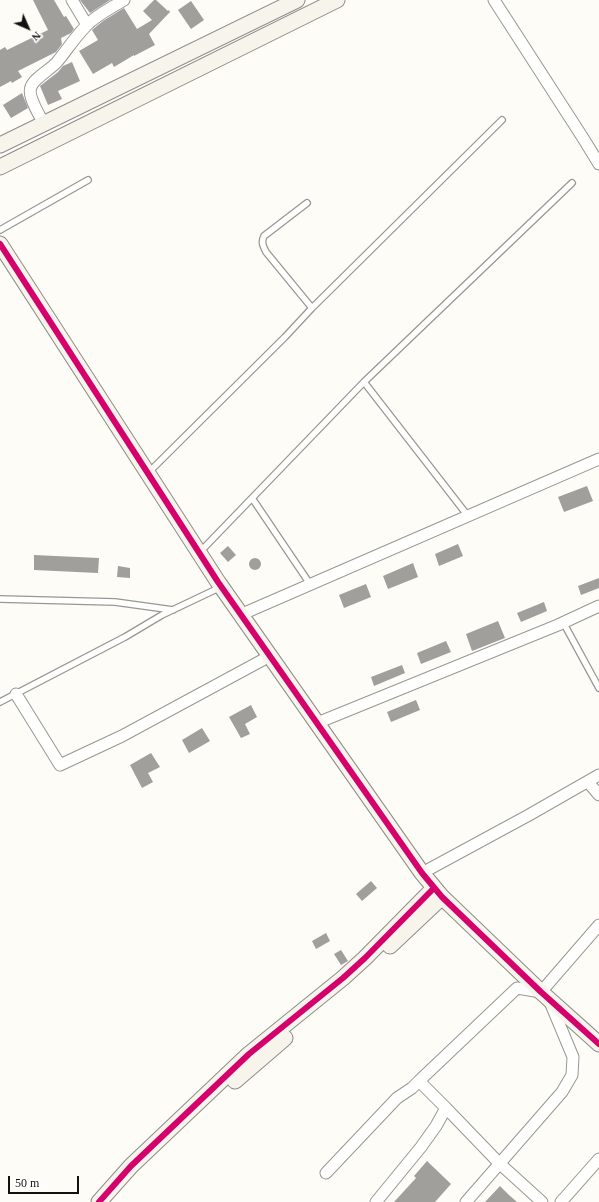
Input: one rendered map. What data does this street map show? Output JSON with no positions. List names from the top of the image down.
{
  "scale_bar": "50 m",
  "north": "bottom right"
}
